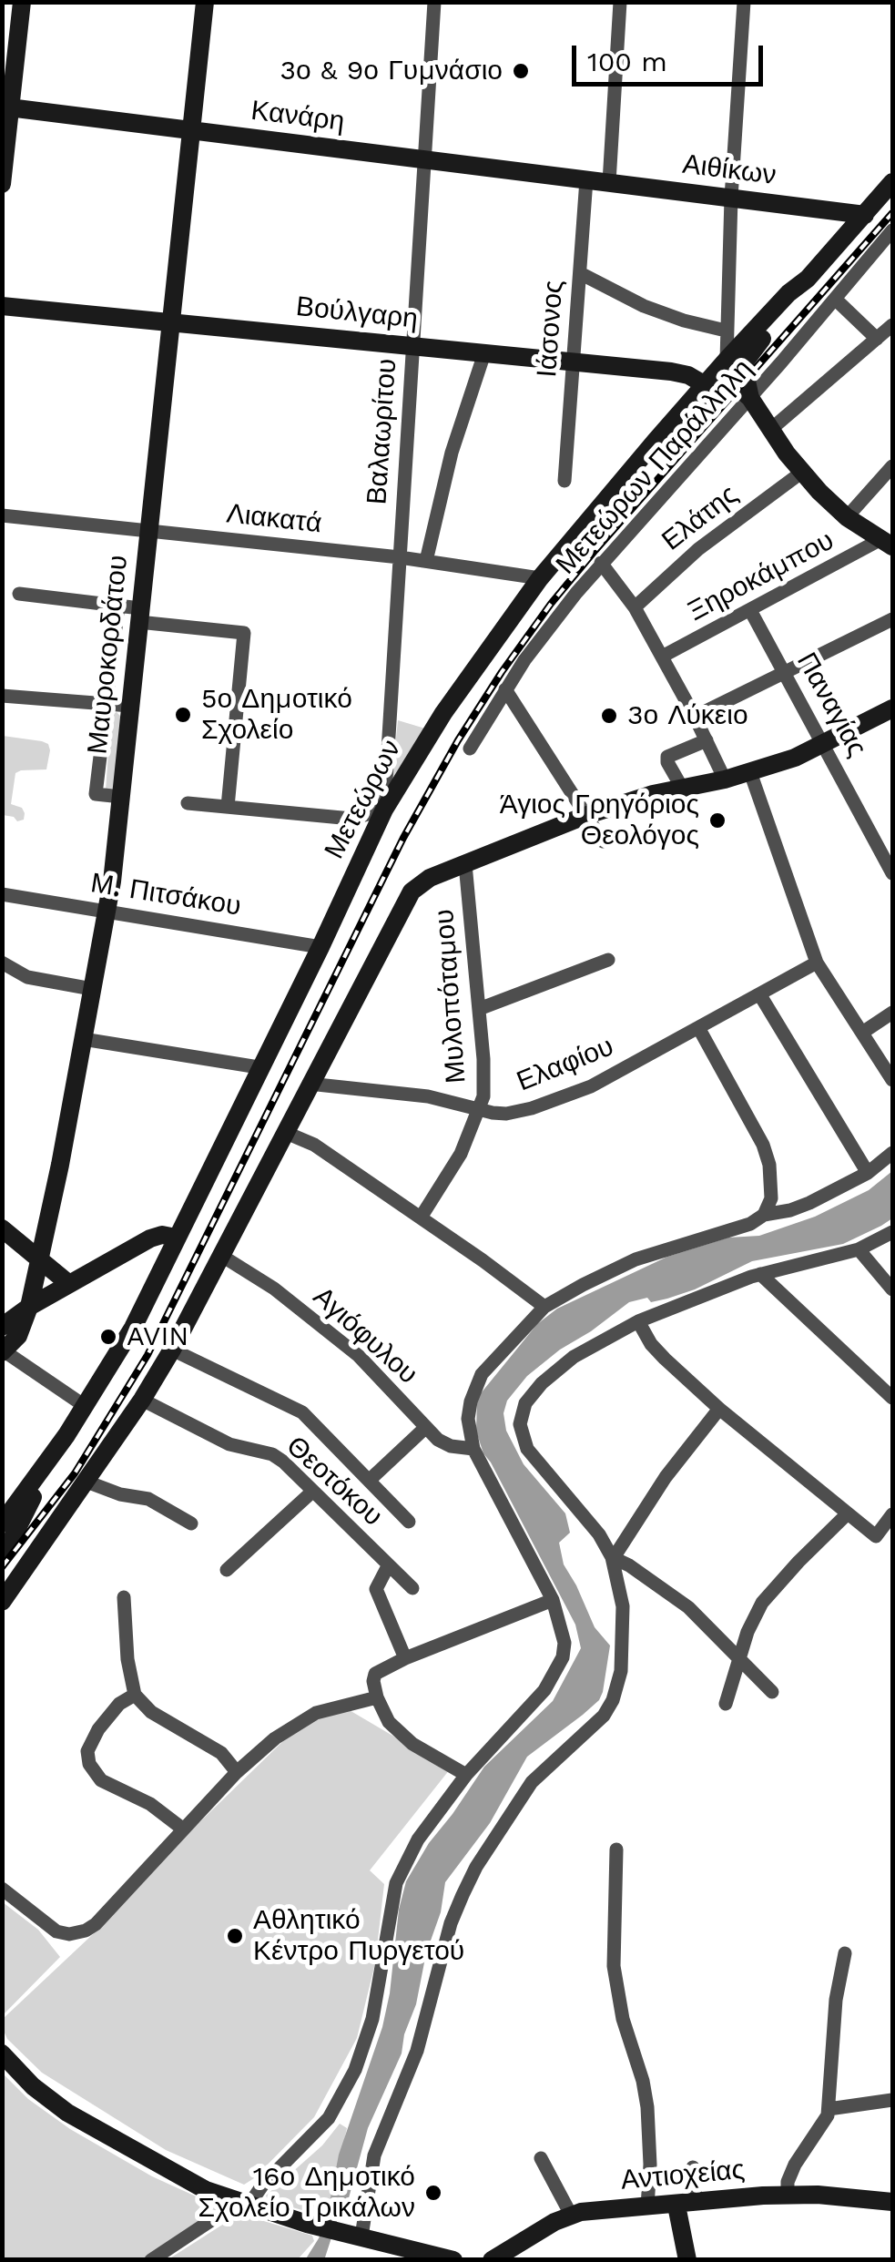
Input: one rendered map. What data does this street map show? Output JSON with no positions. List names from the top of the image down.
{
  "streets": {
    "street": [
      "Κανάρη",
      "Αιθίκων",
      "Βούλγαρη",
      "Ιάσονος",
      "Βαλαωρίτου",
      "Μετεώρων Παράλληλη",
      "Ελάτης",
      "Λιακατά",
      "Ξηροκάμπου",
      "Μαυροκορδάτου",
      "Παναγίας",
      "Μετεώρων",
      "Μ. Πιτσάκου",
      "Μυλοπόταμου",
      "Ελαφίου",
      "Αγιόφυλου",
      "Θεοτόκου",
      "Αντιοχείας"
    ]
  },
  "crossings": [
    ["Κανάρη", "Αιθίκων"],
    ["Κανάρη", "Ιάσονος"],
    ["Κανάρη", "Βαλαωρίτου"],
    ["Κανάρη", "Μαυροκορδάτου"],
    ["Αιθίκων", "Ιάσονος"],
    ["Αιθίκων", "Μετεώρων"],
    ["Βούλγαρη", "Ιάσονος"],
    ["Βούλγαρη", "Βαλαωρίτου"],
    ["Βούλγαρη", "Μαυροκορδάτου"],
    ["Βούλγαρη", "Μετεώρων"],
    ["Βαλαωρίτου", "Λιακατά"],
    ["Βαλαωρίτου", "Μετεώρων"],
    ["Λιακατά", "Μαυροκορδάτου"],
    ["Λιακατά", "Μετεώρων"],
    ["Ξηροκάμπου", "Παναγίας"],
    ["Μαυροκορδάτου", "Μ. Πιτσάκου"],
    ["Μετεώρων", "Μ. Πιτσάκου"],
    ["Μυλοπόταμου", "Ελαφίου"]
  ],
  "places": [
    "3ο & 9ο Γυμνάσιο",
    "5ο Δημοτικό Σχολείο",
    "3ο Λύκειο",
    "Άγιος Γρηγόριος Θεολόγος",
    "AVIN",
    "Αθλητικό Κέντρο Πυργετού",
    "16ο Δημοτικό Σχολείο Τρικάλων"
  ],
  "scale_bar": "100 m"
}
